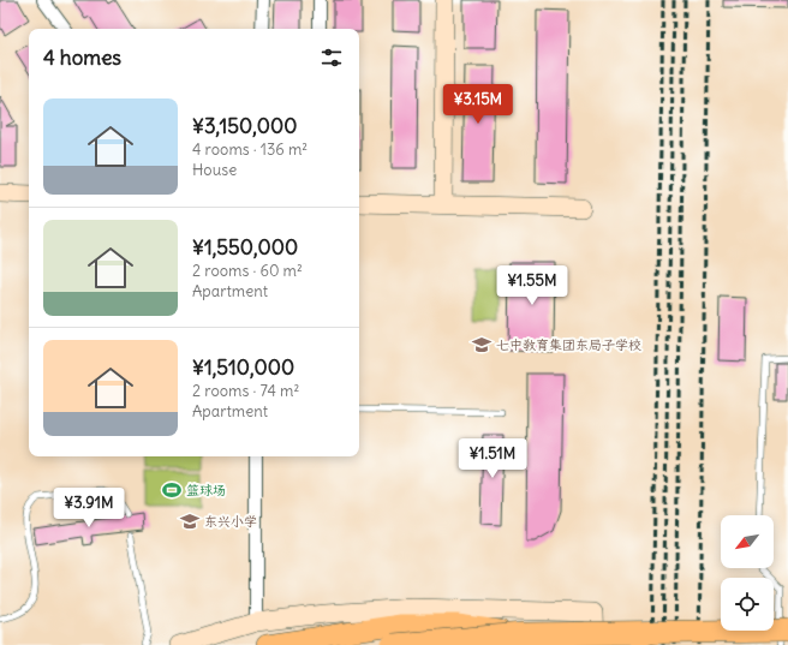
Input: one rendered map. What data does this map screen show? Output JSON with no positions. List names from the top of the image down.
{
  "places": {
    "school or university": ["七中教育集团东局子学校", "东兴小学"],
    "sports": ["篮球场"]
  },
  "north": "bottom left",
  "page": {
    "heading": "4 homes",
    "price": [
      "¥3.15M",
      "¥1.55M",
      "¥1.51M",
      "¥3.91M"
    ],
    "list": [
      {
        "name": "¥3,150,000",
        "note": "4 rooms · 136 m² · House"
      },
      {
        "name": "¥1,550,000",
        "note": "2 rooms · 60 m² · Apartment"
      },
      {
        "name": "¥1,510,000",
        "note": "2 rooms · 74 m² · Apartment"
      }
    ]
  }
}
